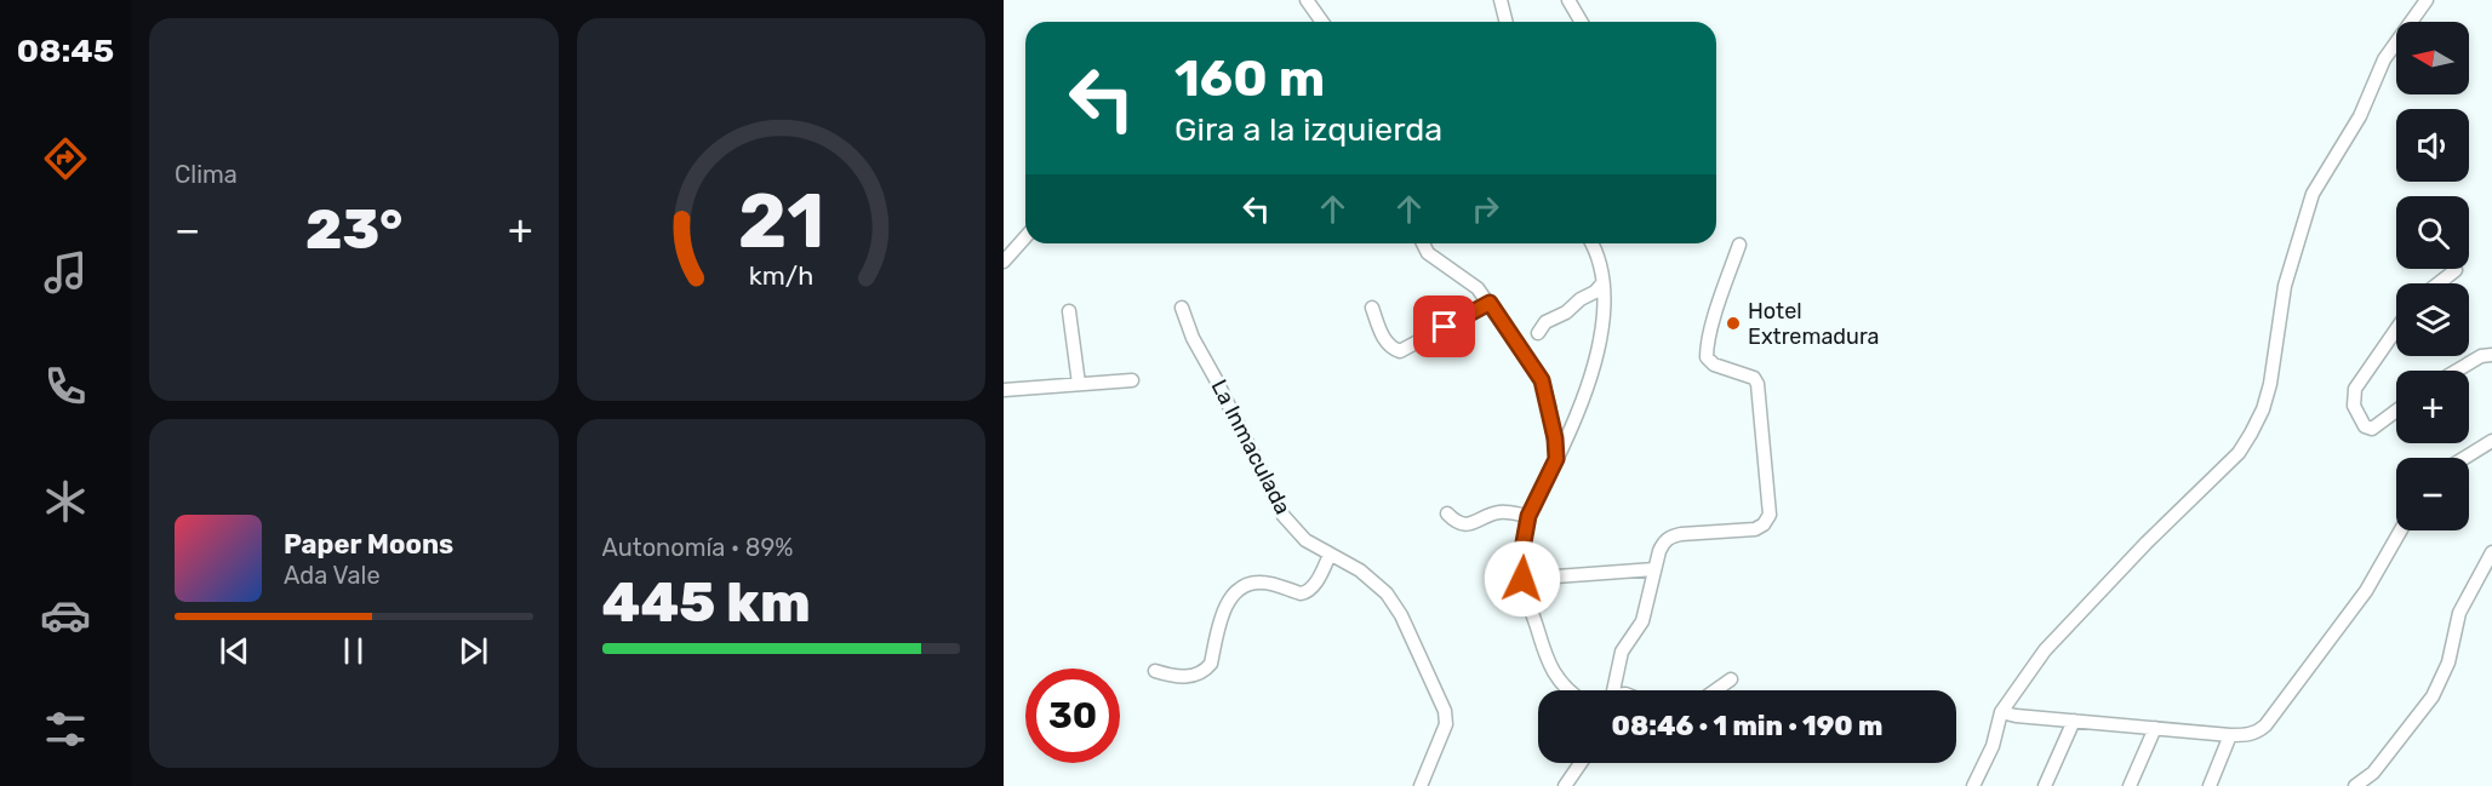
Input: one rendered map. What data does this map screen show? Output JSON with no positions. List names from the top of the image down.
{
  "streets": {
    "street": ["La Inmaculada"]
  },
  "places": ["Hotel Extremadura"],
  "north": "left",
  "page": {
    "tabs": "08:45",
    "tile": [
      "Clima",
      ["Autonomía · 89%", "445 km"]
    ],
    "map_buttons": ["+", "−"],
    "turn": ["160 m", "Gira a la izquierda"],
    "heat": ["−", "23°", "+"],
    "song": ["Paper Moons", "Ada Vale"],
    "limit": "30",
    "trip": "08:46 · 1 min · 190 m",
    "gauge": ["21", "km/h"]
  }
}
